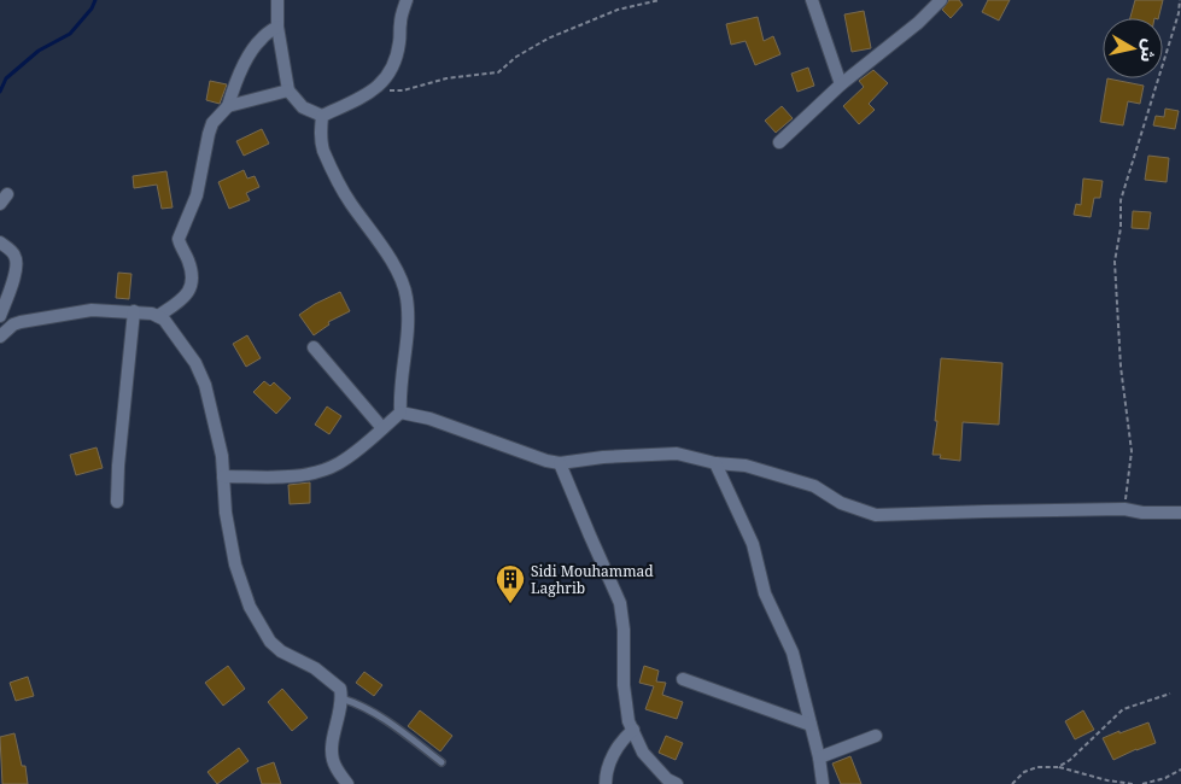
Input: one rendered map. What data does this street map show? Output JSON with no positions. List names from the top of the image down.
{
  "places": {
    "building": ["Sidi Mouhammad Laghrib"]
  },
  "north": "right"
}
